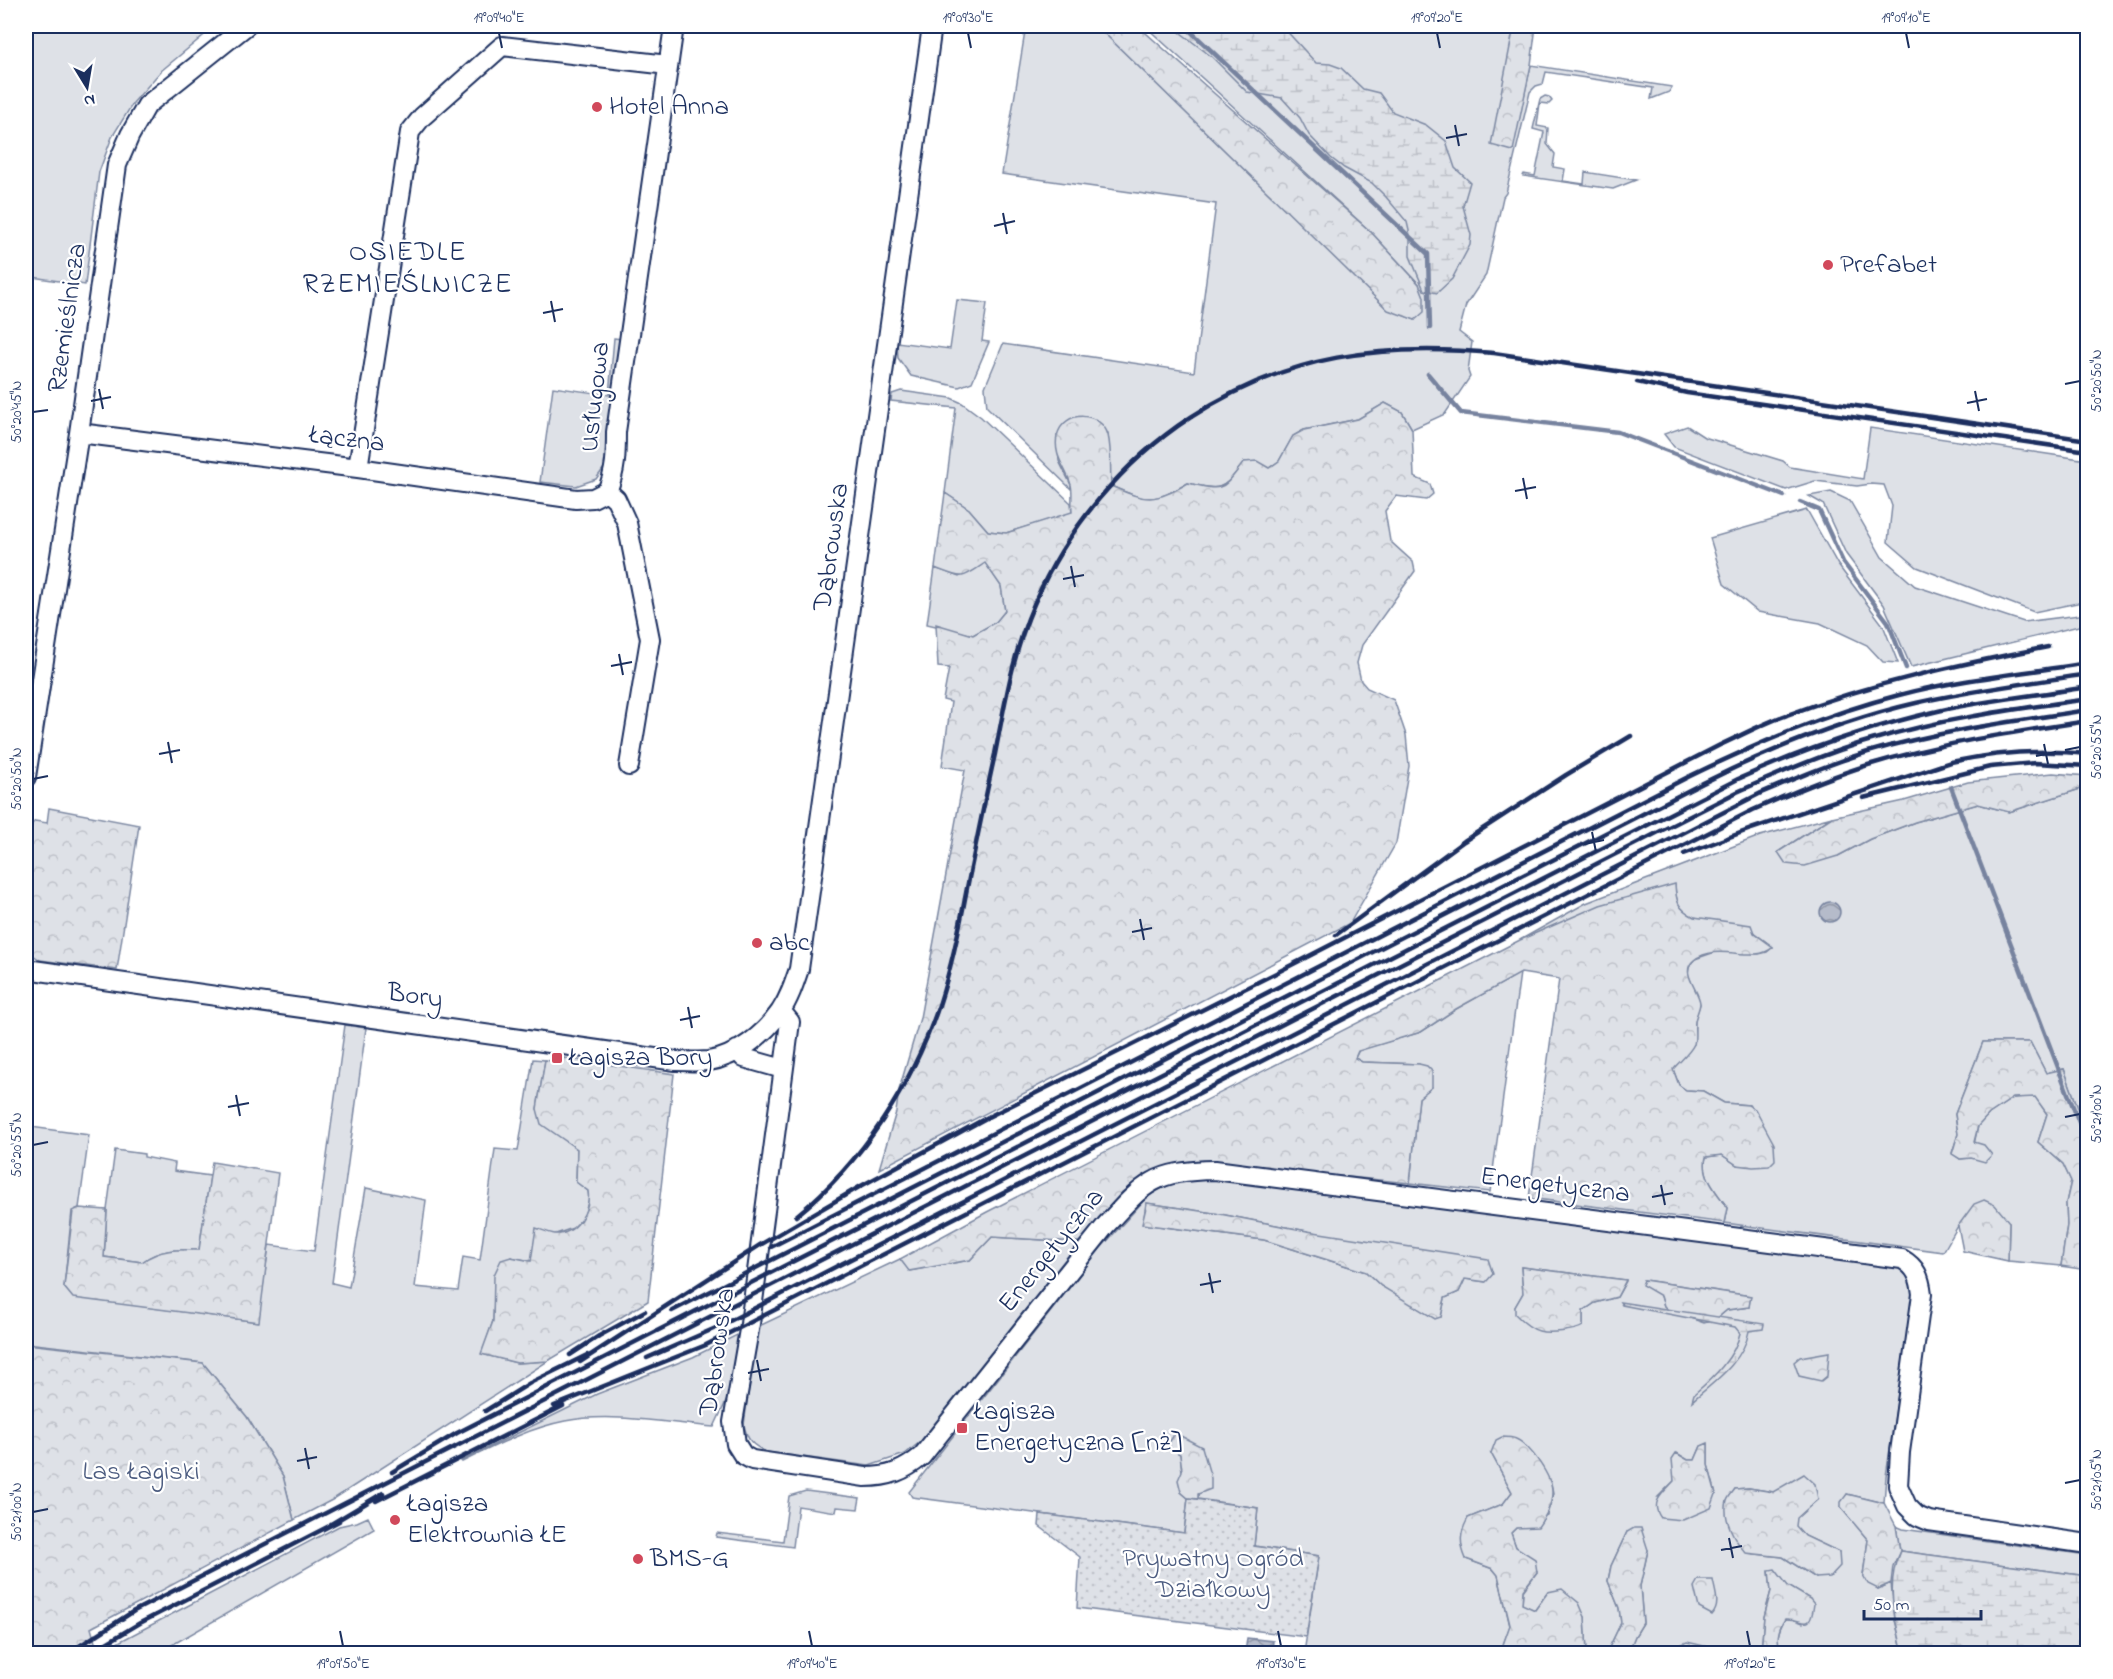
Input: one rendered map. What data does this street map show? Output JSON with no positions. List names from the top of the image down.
{
  "streets": {
    "street": [
      "Rzemieślnicza",
      "Usługowa",
      "Łączna",
      "Dąbrowska",
      "Bory",
      "Energetyczna"
    ]
  },
  "crossings": [
    ["Rzemieślnicza", "Łączna"],
    ["Usługowa", "Łączna"],
    ["Dąbrowska", "Bory"],
    ["Dąbrowska", "Energetyczna"]
  ],
  "districts": ["OSIEDLE RZEMIEŚLNICZE"],
  "parks": ["Las Łagiski", "Prywatny Ogród Działkowy"],
  "places": {
    "other": [
      "Hotel Anna",
      "Prefabet",
      "abc",
      "Łagisza Elektrownia ŁE",
      "BMS-G"
    ],
    "transit": ["Łagisza Bory", "Łagisza Energetyczna [nż]"]
  },
  "scale_bar": "50 m",
  "north": "bottom",
  "coordinates": [
    "19°09'40\"E",
    "19°09'30\"E",
    "19°09'20\"E",
    "19°09'10\"E",
    "50°20'50\"N",
    "50°20'45\"N",
    "50°20'55\"N",
    "50°21'00\"N",
    "50°21'05\"N",
    "19°09'50\"E"
  ]
}
